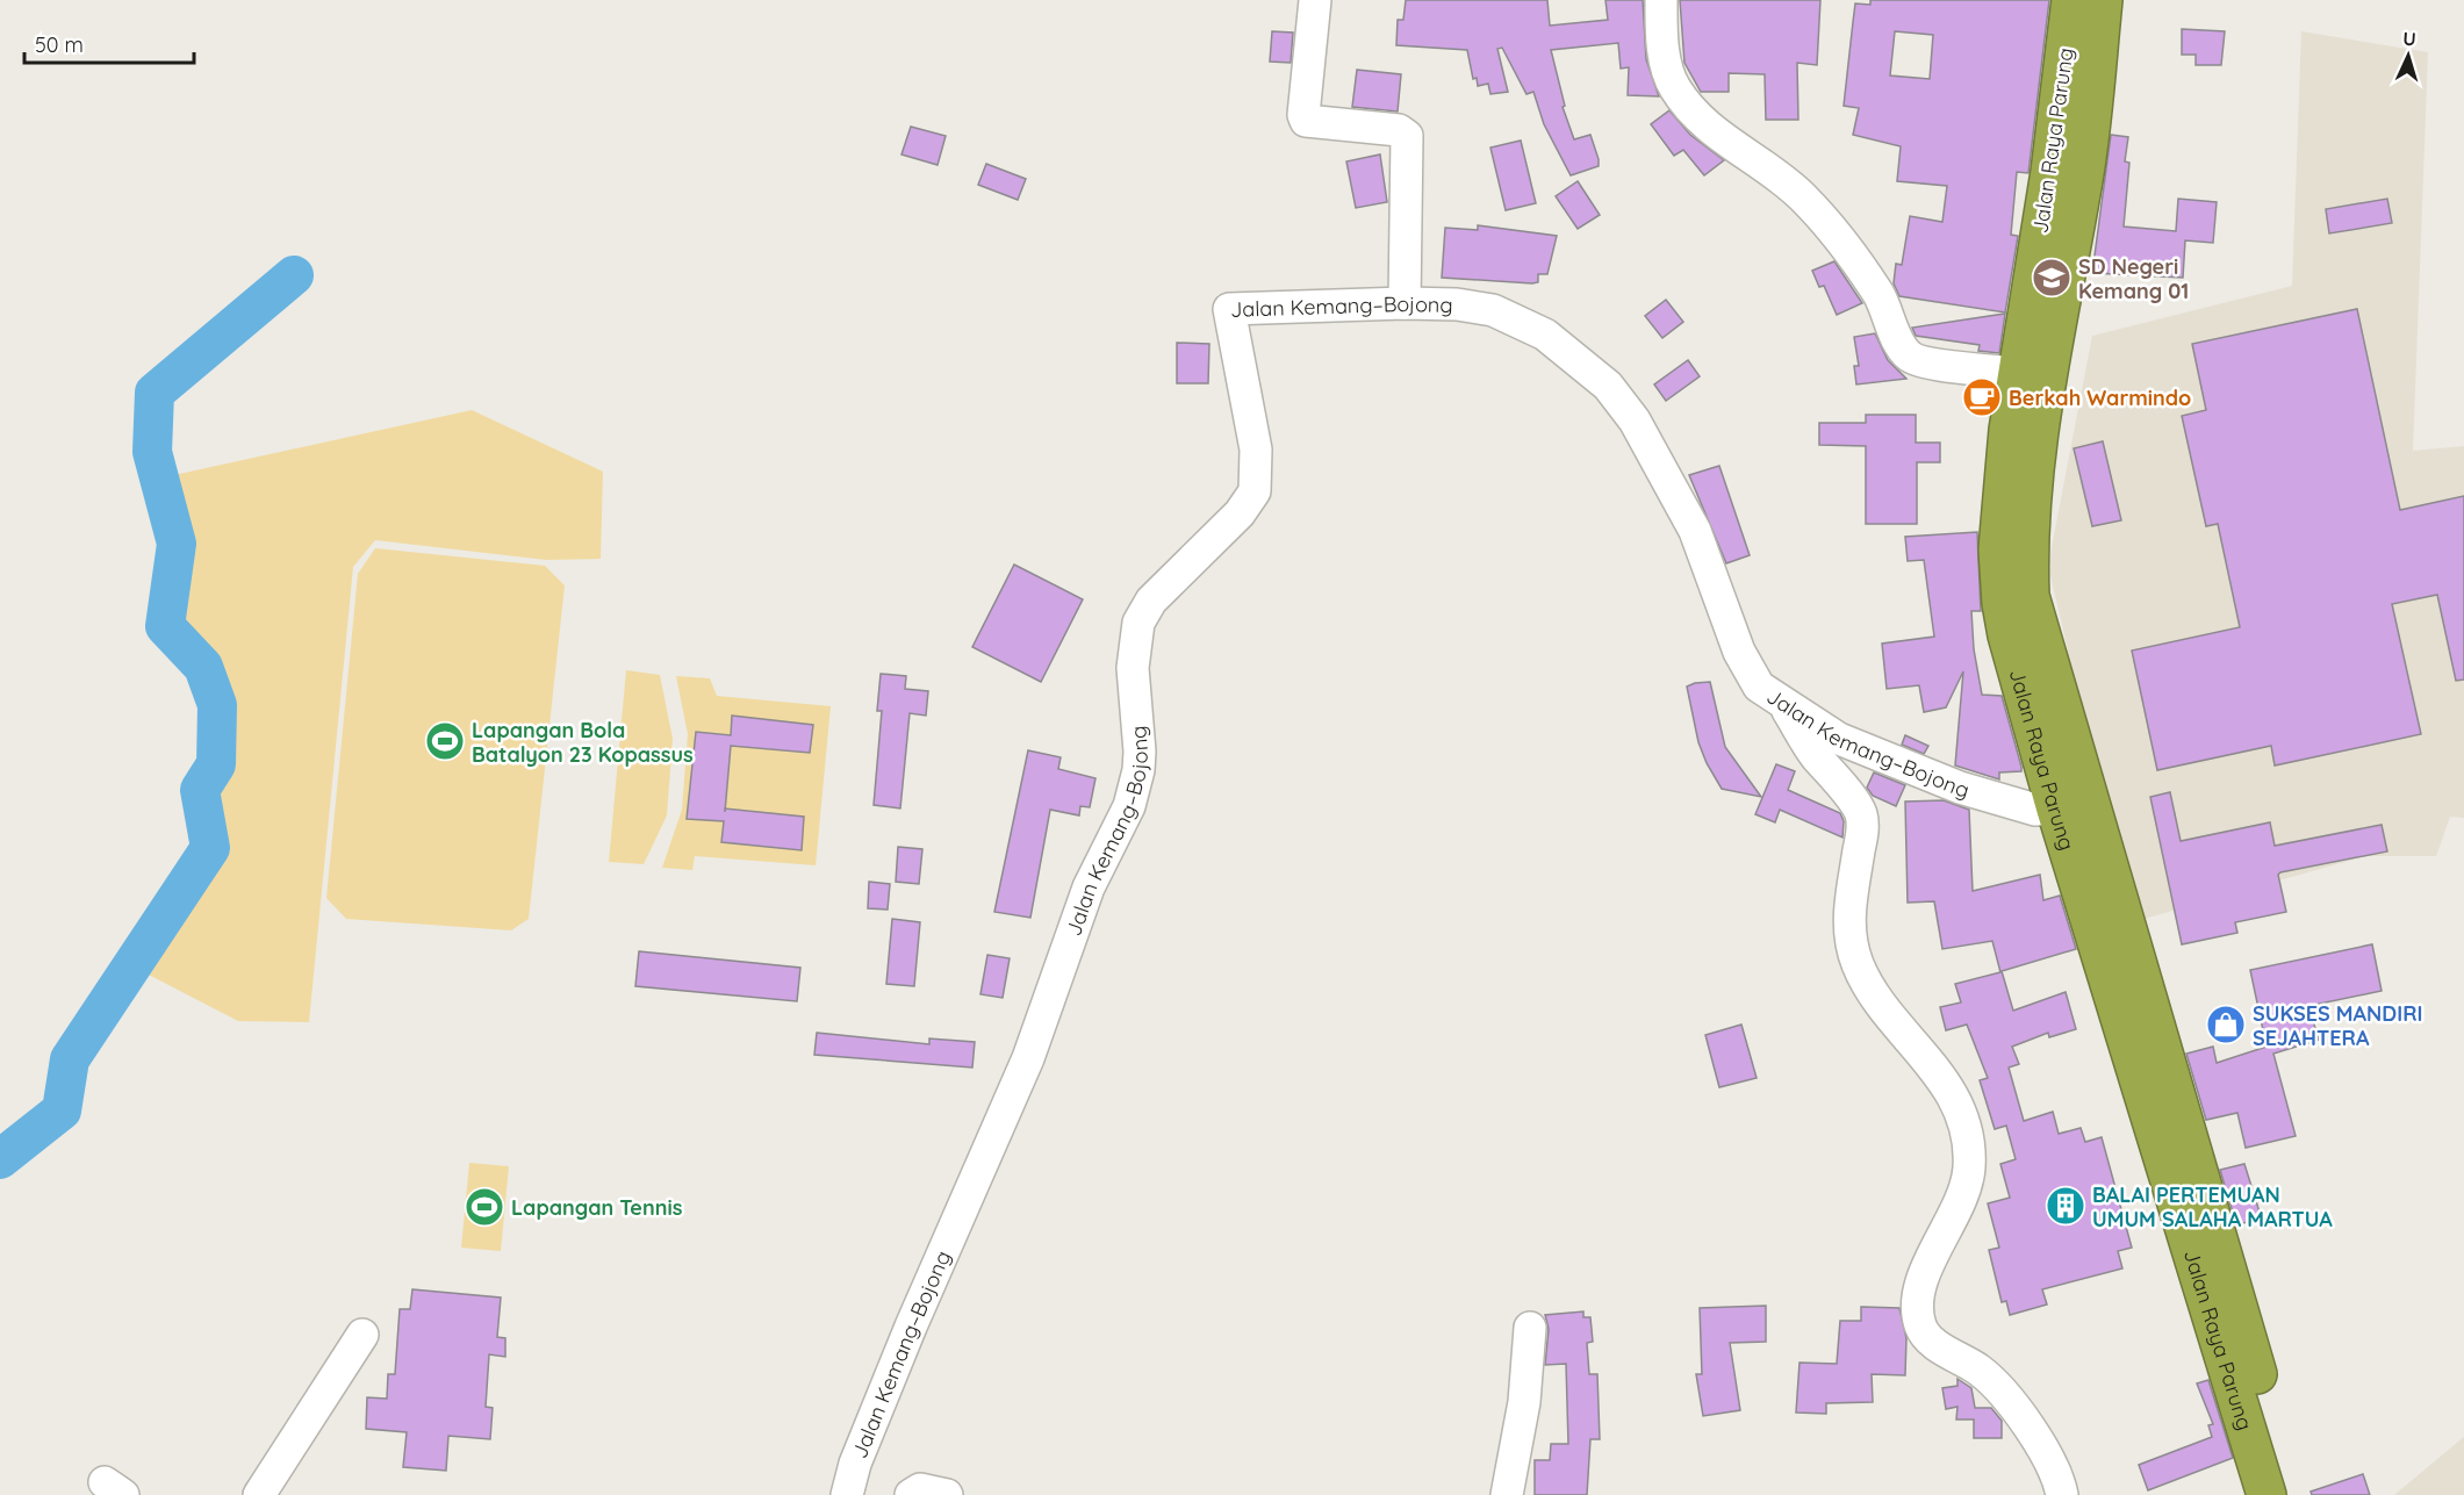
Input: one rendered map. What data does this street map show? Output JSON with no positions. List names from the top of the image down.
{
  "streets": {
    "highway": ["Jalan Raya Parung"],
    "street": ["Jalan Kemang–Bojong"]
  },
  "crossings": [
    ["Jalan Raya Parung", "Jalan Kemang–Bojong"]
  ],
  "places": {
    "school or university": ["SD Negeri Kemang 01"],
    "cafe": ["Berkah Warmindo"],
    "sports": ["Lapangan Bola Batalyon 23 Kopassus", "Lapangan Tennis"],
    "shop": ["SUKSES MANDIRI SEJAHTERA"],
    "building": ["BALAI PERTEMUAN UMUM SALAHA MARTUA"]
  },
  "scale_bar": "50 m",
  "north": "top"
}
